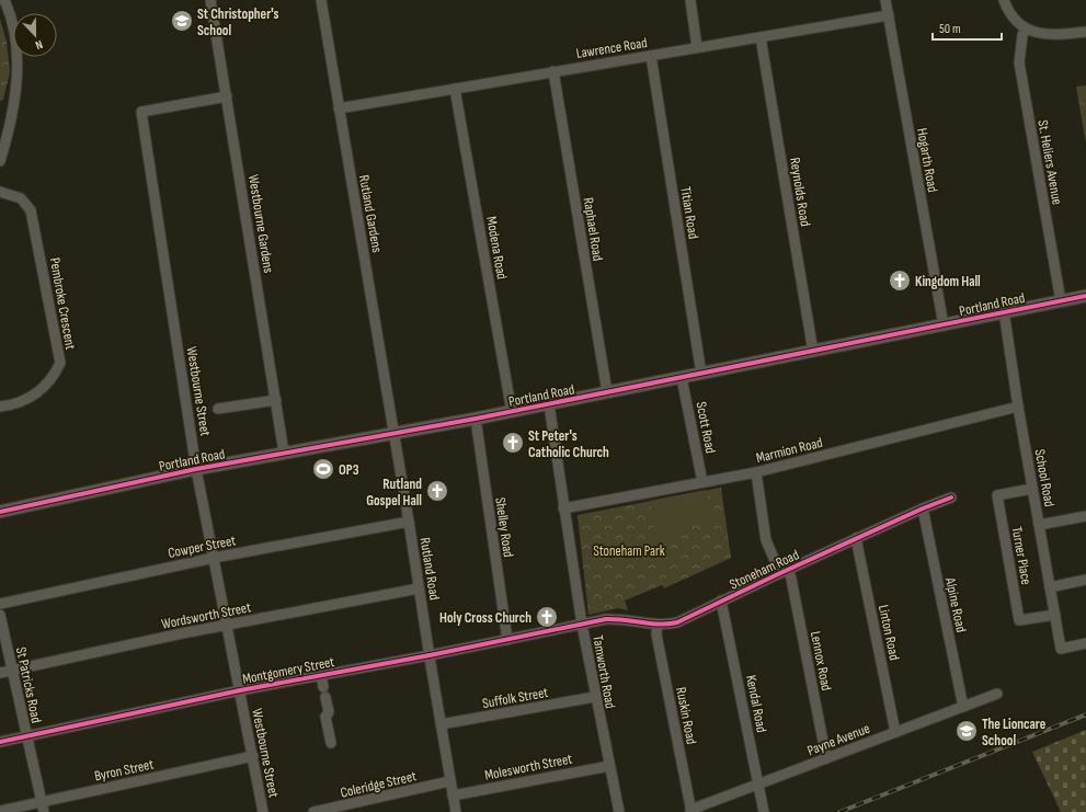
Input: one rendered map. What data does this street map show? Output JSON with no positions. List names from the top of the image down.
{
  "streets": {
    "street": [
      "Lawrence Road",
      "Hogarth Road",
      "St. Heliers Avenue",
      "Reynolds Road",
      "Titian Road",
      "Rutland Gardens",
      "Westbourne Gardens",
      "Raphael Road",
      "Modena Road",
      "Pembroke Crescent",
      "Portland Road",
      "Westbourne Street",
      "Scott Road",
      "Marmion Road",
      "School Road",
      "Shelley Road",
      "Cowper Street",
      "Turner Place",
      "Rutland Road",
      "Stoneham Road",
      "Alpine Road",
      "Wordsworth Street",
      "Linton Road",
      "Lennox Road",
      "Montgomery Street",
      "Tamworth Road",
      "St Patricks Road",
      "Suffolk Street",
      "Kendal Road",
      "Ruskin Road",
      "Payne Avenue",
      "Molesworth Street",
      "Byron Street",
      "Coleridge Street"
    ]
  },
  "crossings": [
    ["Lawrence Road", "Hogarth Road"],
    ["Lawrence Road", "Reynolds Road"],
    ["Lawrence Road", "Titian Road"],
    ["Lawrence Road", "Rutland Gardens"],
    ["Lawrence Road", "Raphael Road"],
    ["Lawrence Road", "Modena Road"],
    ["Hogarth Road", "Portland Road"],
    ["St. Heliers Avenue", "Portland Road"],
    ["Reynolds Road", "Portland Road"],
    ["Titian Road", "Portland Road"],
    ["Rutland Gardens", "Portland Road"],
    ["Rutland Gardens", "Rutland Road"],
    ["Westbourne Gardens", "Portland Road"],
    ["Westbourne Gardens", "Westbourne Street"],
    ["Raphael Road", "Portland Road"],
    ["Modena Road", "Portland Road"],
    ["Portland Road", "Westbourne Street"],
    ["Portland Road", "Scott Road"],
    ["Portland Road", "School Road"],
    ["Portland Road", "Shelley Road"],
    ["Portland Road", "Rutland Road"],
    ["Portland Road", "Tamworth Road"],
    ["Westbourne Street", "Cowper Street"],
    ["Westbourne Street", "Wordsworth Street"],
    ["Westbourne Street", "Montgomery Street"],
    ["Westbourne Street", "Byron Street"],
    ["Scott Road", "Marmion Road"],
    ["Marmion Road", "School Road"],
    ["Marmion Road", "Lennox Road"],
    ["Marmion Road", "Tamworth Road"],
    ["School Road", "Turner Place"],
    ["Shelley Road", "Montgomery Street"],
    ["Cowper Street", "Rutland Road"],
    ["Rutland Road", "Wordsworth Street"],
    ["Rutland Road", "Montgomery Street"],
    ["Rutland Road", "Suffolk Street"],
    ["Rutland Road", "Molesworth Street"],
    ["Rutland Road", "Coleridge Street"],
    ["Stoneham Road", "Alpine Road"],
    ["Stoneham Road", "Linton Road"],
    ["Stoneham Road", "Lennox Road"],
    ["Stoneham Road", "Montgomery Street"],
    ["Stoneham Road", "Tamworth Road"],
    ["Stoneham Road", "Kendal Road"],
    ["Stoneham Road", "Ruskin Road"],
    ["Alpine Road", "Payne Avenue"],
    ["Wordsworth Street", "St Patricks Road"],
    ["Linton Road", "Payne Avenue"],
    ["Lennox Road", "Payne Avenue"],
    ["Montgomery Street", "Tamworth Road"],
    ["Montgomery Street", "St Patricks Road"],
    ["Tamworth Road", "Suffolk Street"],
    ["Tamworth Road", "Molesworth Street"],
    ["St Patricks Road", "Byron Street"],
    ["Kendal Road", "Payne Avenue"],
    ["Ruskin Road", "Payne Avenue"]
  ],
  "parks": ["Stoneham Park"],
  "places": {
    "school or university": ["St Christopher's School", "The Lioncare School"],
    "church": [
      "Kingdom Hall",
      "St Peter's Catholic Church",
      "Rutland Gospel Hall",
      "Holy Cross Church"
    ],
    "sports": ["OP3"]
  },
  "scale_bar": "50 m",
  "north": "bottom"
}
